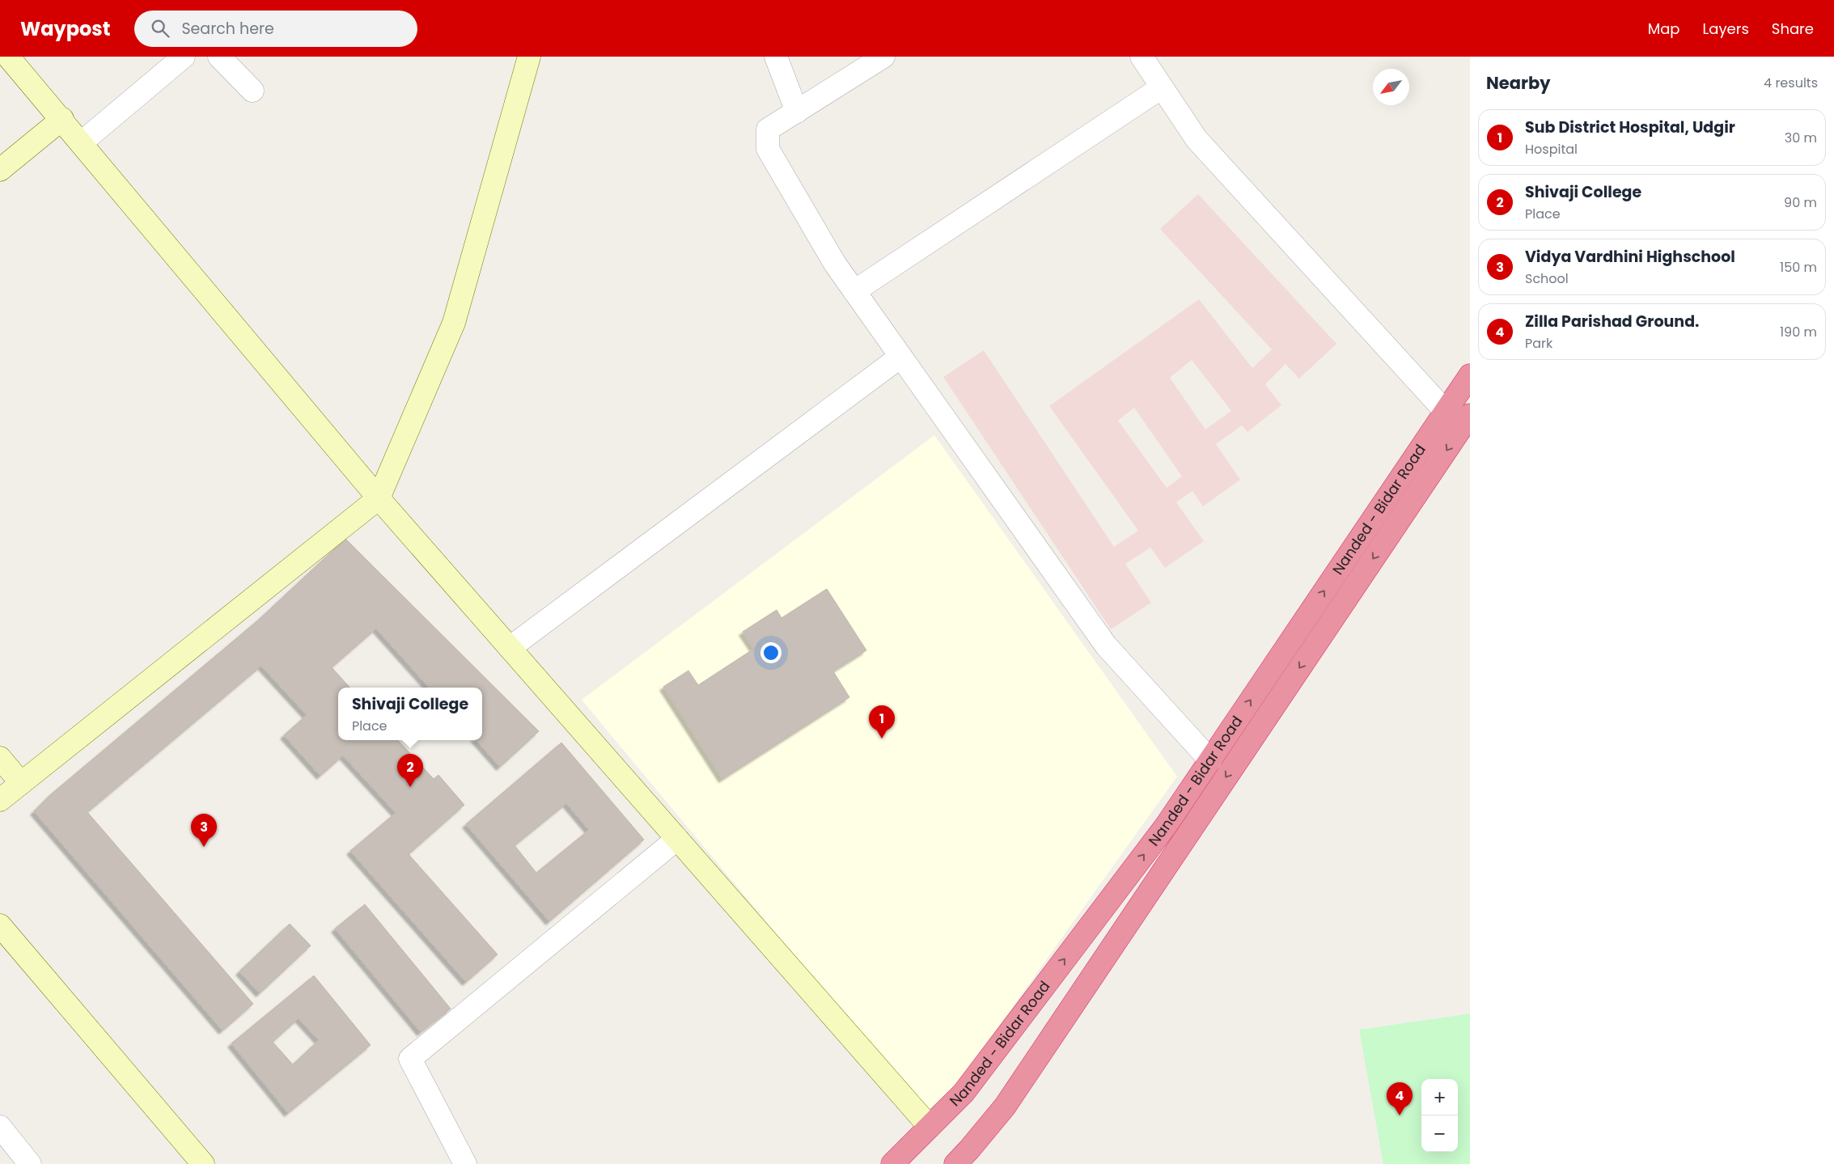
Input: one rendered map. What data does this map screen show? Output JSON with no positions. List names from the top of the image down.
{
  "streets": {
    "highway": ["Nanded - Bidar Road"]
  },
  "north": "bottom left",
  "page": {
    "header": "Waypost",
    "search": "Search here",
    "nav": ["Map", "Layers", "Share"],
    "heading": ["Nearby", "4 results"],
    "list": [
      {
        "mark": "1",
        "name": "Sub District Hospital, Udgir",
        "note": "Hospital",
        "value": "30 m"
      },
      {
        "mark": "2",
        "name": "Shivaji College",
        "note": "Place",
        "value": "90 m"
      },
      {
        "mark": "3",
        "name": "Vidya Vardhini Highschool",
        "note": "School",
        "value": "150 m"
      },
      {
        "mark": "4",
        "name": "Zilla Parishad Ground.",
        "note": "Park",
        "value": "190 m"
      }
    ],
    "popup": ["Shivaji College", "Place"],
    "pins": [
      "1",
      "2",
      "3",
      "4"
    ],
    "map_buttons": ["+", "−"]
  }
}
